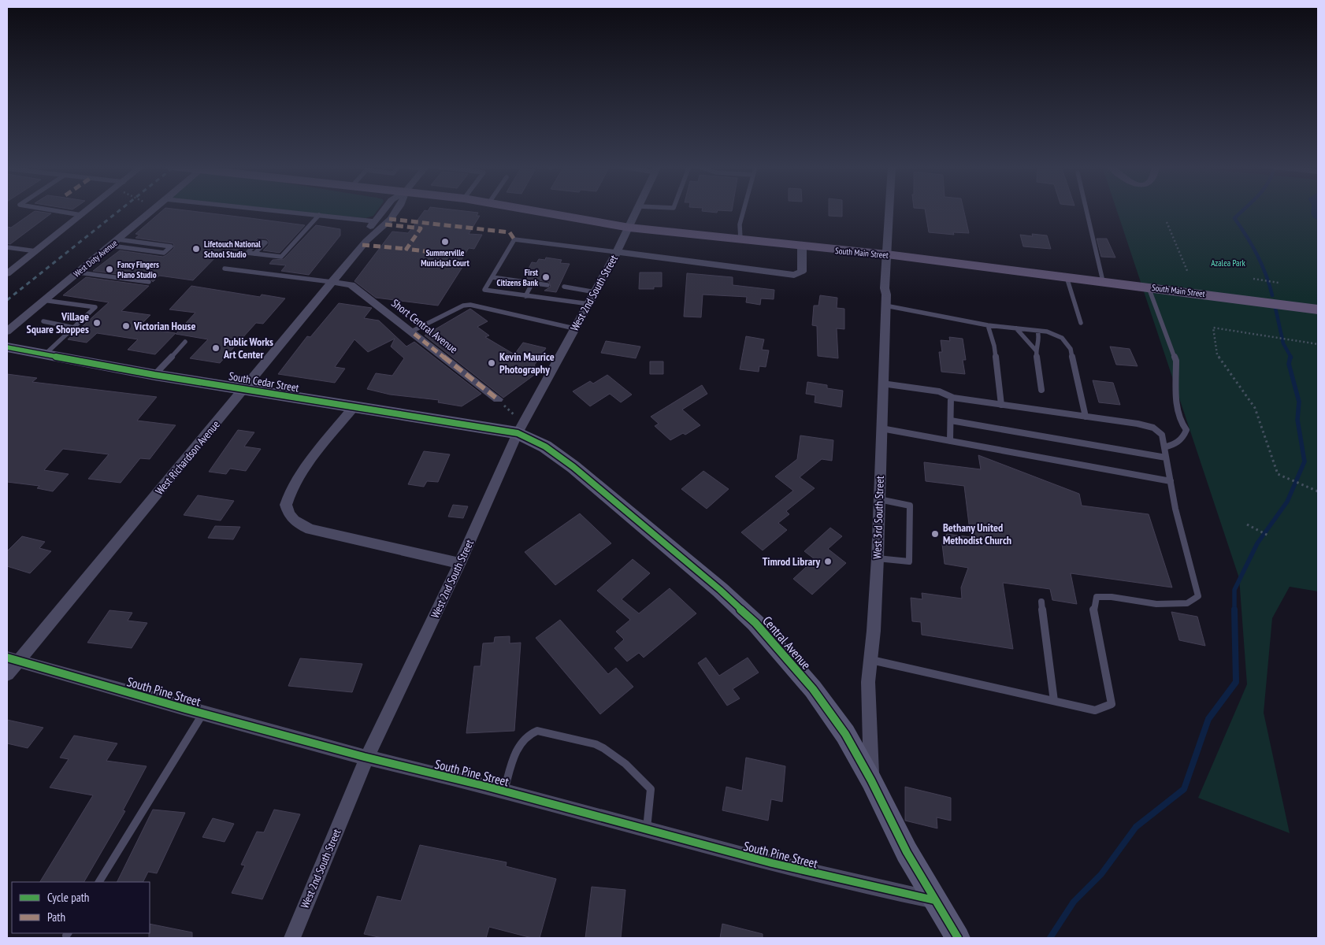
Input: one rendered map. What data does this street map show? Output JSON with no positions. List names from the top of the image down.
{
  "streets": {
    "main road": ["South Main Street"],
    "street": [
      "West Doty Avenue",
      "West 2nd South Street",
      "Short Central Avenue",
      "South Cedar Street",
      "West Richardson Avenue",
      "West 3rd South Street",
      "Central Avenue",
      "South Pine Street"
    ]
  },
  "crossings": [
    ["South Main Street", "West 2nd South Street"],
    ["South Main Street", "West 3rd South Street"],
    ["West 2nd South Street", "South Cedar Street"],
    ["West 2nd South Street", "Central Avenue"],
    ["West 2nd South Street", "South Pine Street"],
    ["Short Central Avenue", "West Richardson Avenue"],
    ["South Cedar Street", "West Richardson Avenue"],
    ["South Cedar Street", "Central Avenue"],
    ["West Richardson Avenue", "South Pine Street"],
    ["West 3rd South Street", "Central Avenue"],
    ["Central Avenue", "South Pine Street"]
  ],
  "parks": ["Azalea Park"],
  "places": [
    "Summerville Municipal Court",
    "Lifetouch National School Studio",
    "Fancy Fingers Piano Studio",
    "First Citizens Bank",
    "Village Square Shoppes",
    "Victorian House",
    "Public Works Art Center",
    "Kevin Maurice Photography",
    "Bethany United Methodist Church",
    "Timrod Library"
  ],
  "legend": ["Cycle path", "Path"]
}
